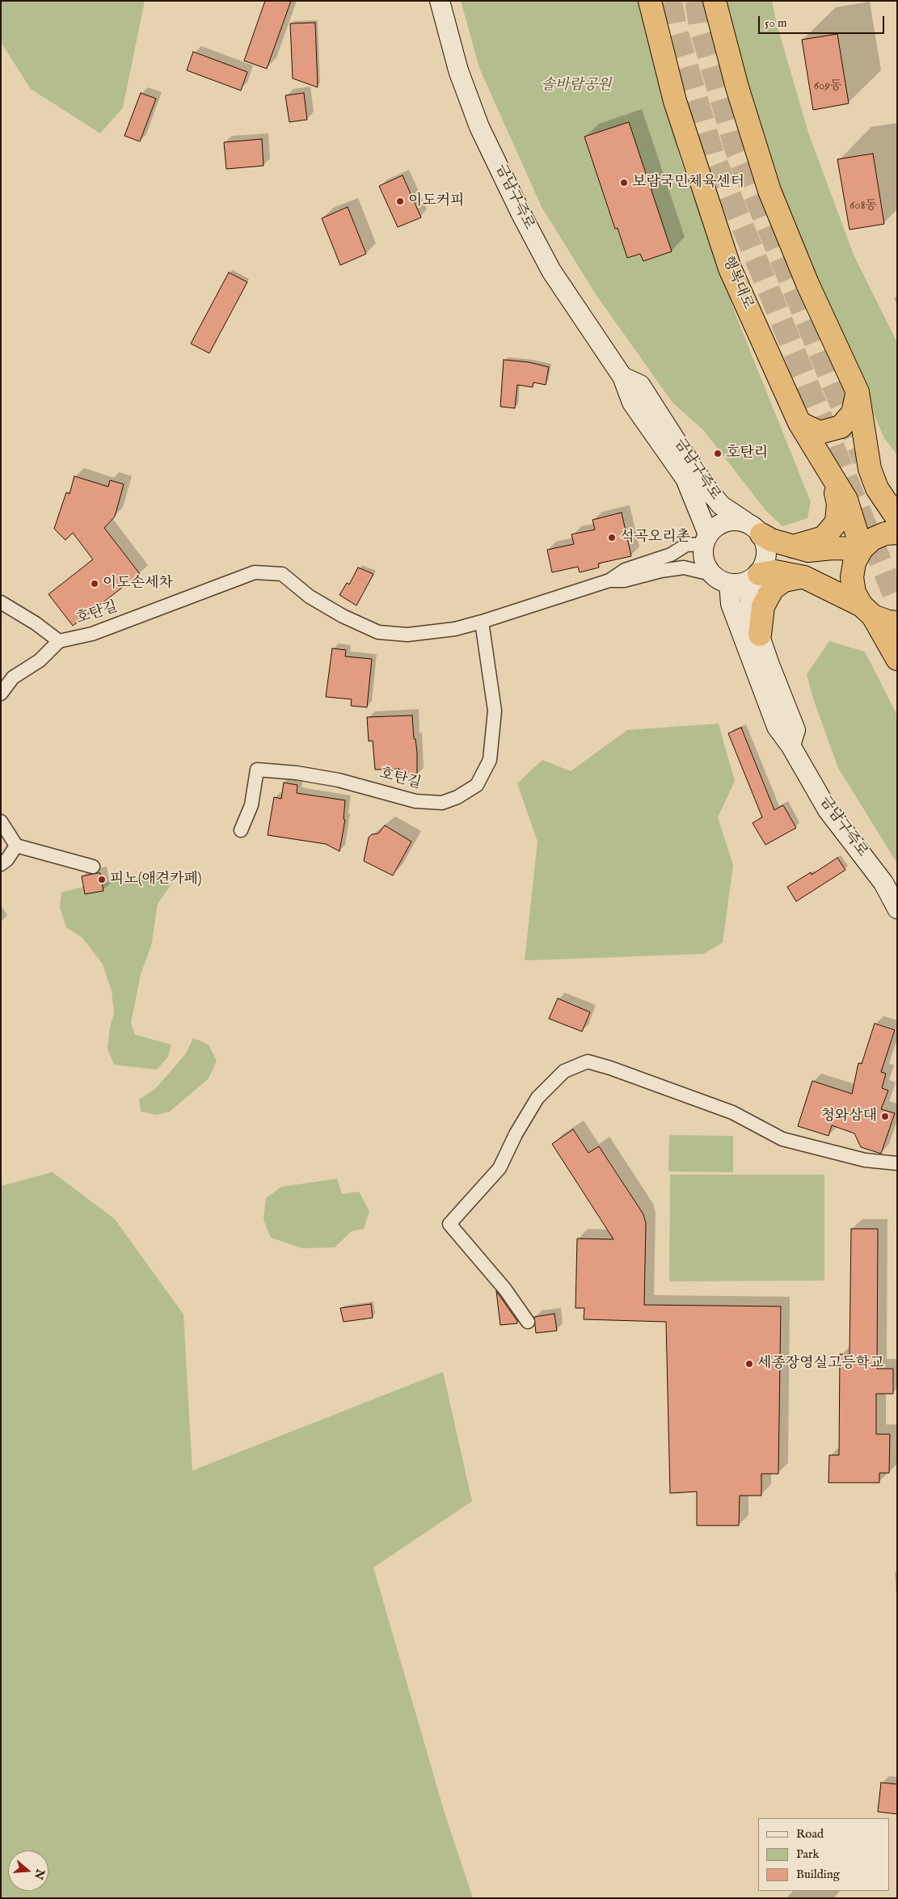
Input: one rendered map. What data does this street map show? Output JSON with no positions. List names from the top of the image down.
{
  "streets": {
    "highway": ["행복대로"],
    "main road": ["금남구즉로"],
    "street": ["호탄길"]
  },
  "crossings": [
    ["금남구즉로", "호탄길"]
  ],
  "parks": ["솔바람공원"],
  "places": [
    "보람국민체육센터",
    "이도커피",
    "호탄리",
    "석곡오리촌",
    "이도손세차",
    "피노(애견카페)",
    "청와삼대",
    "세종장영실고등학교"
  ],
  "house_numbers": ["609동", "608동"],
  "legend": ["Road", "Park", "Building"],
  "scale_bar": "50 m",
  "north": "right"
}
